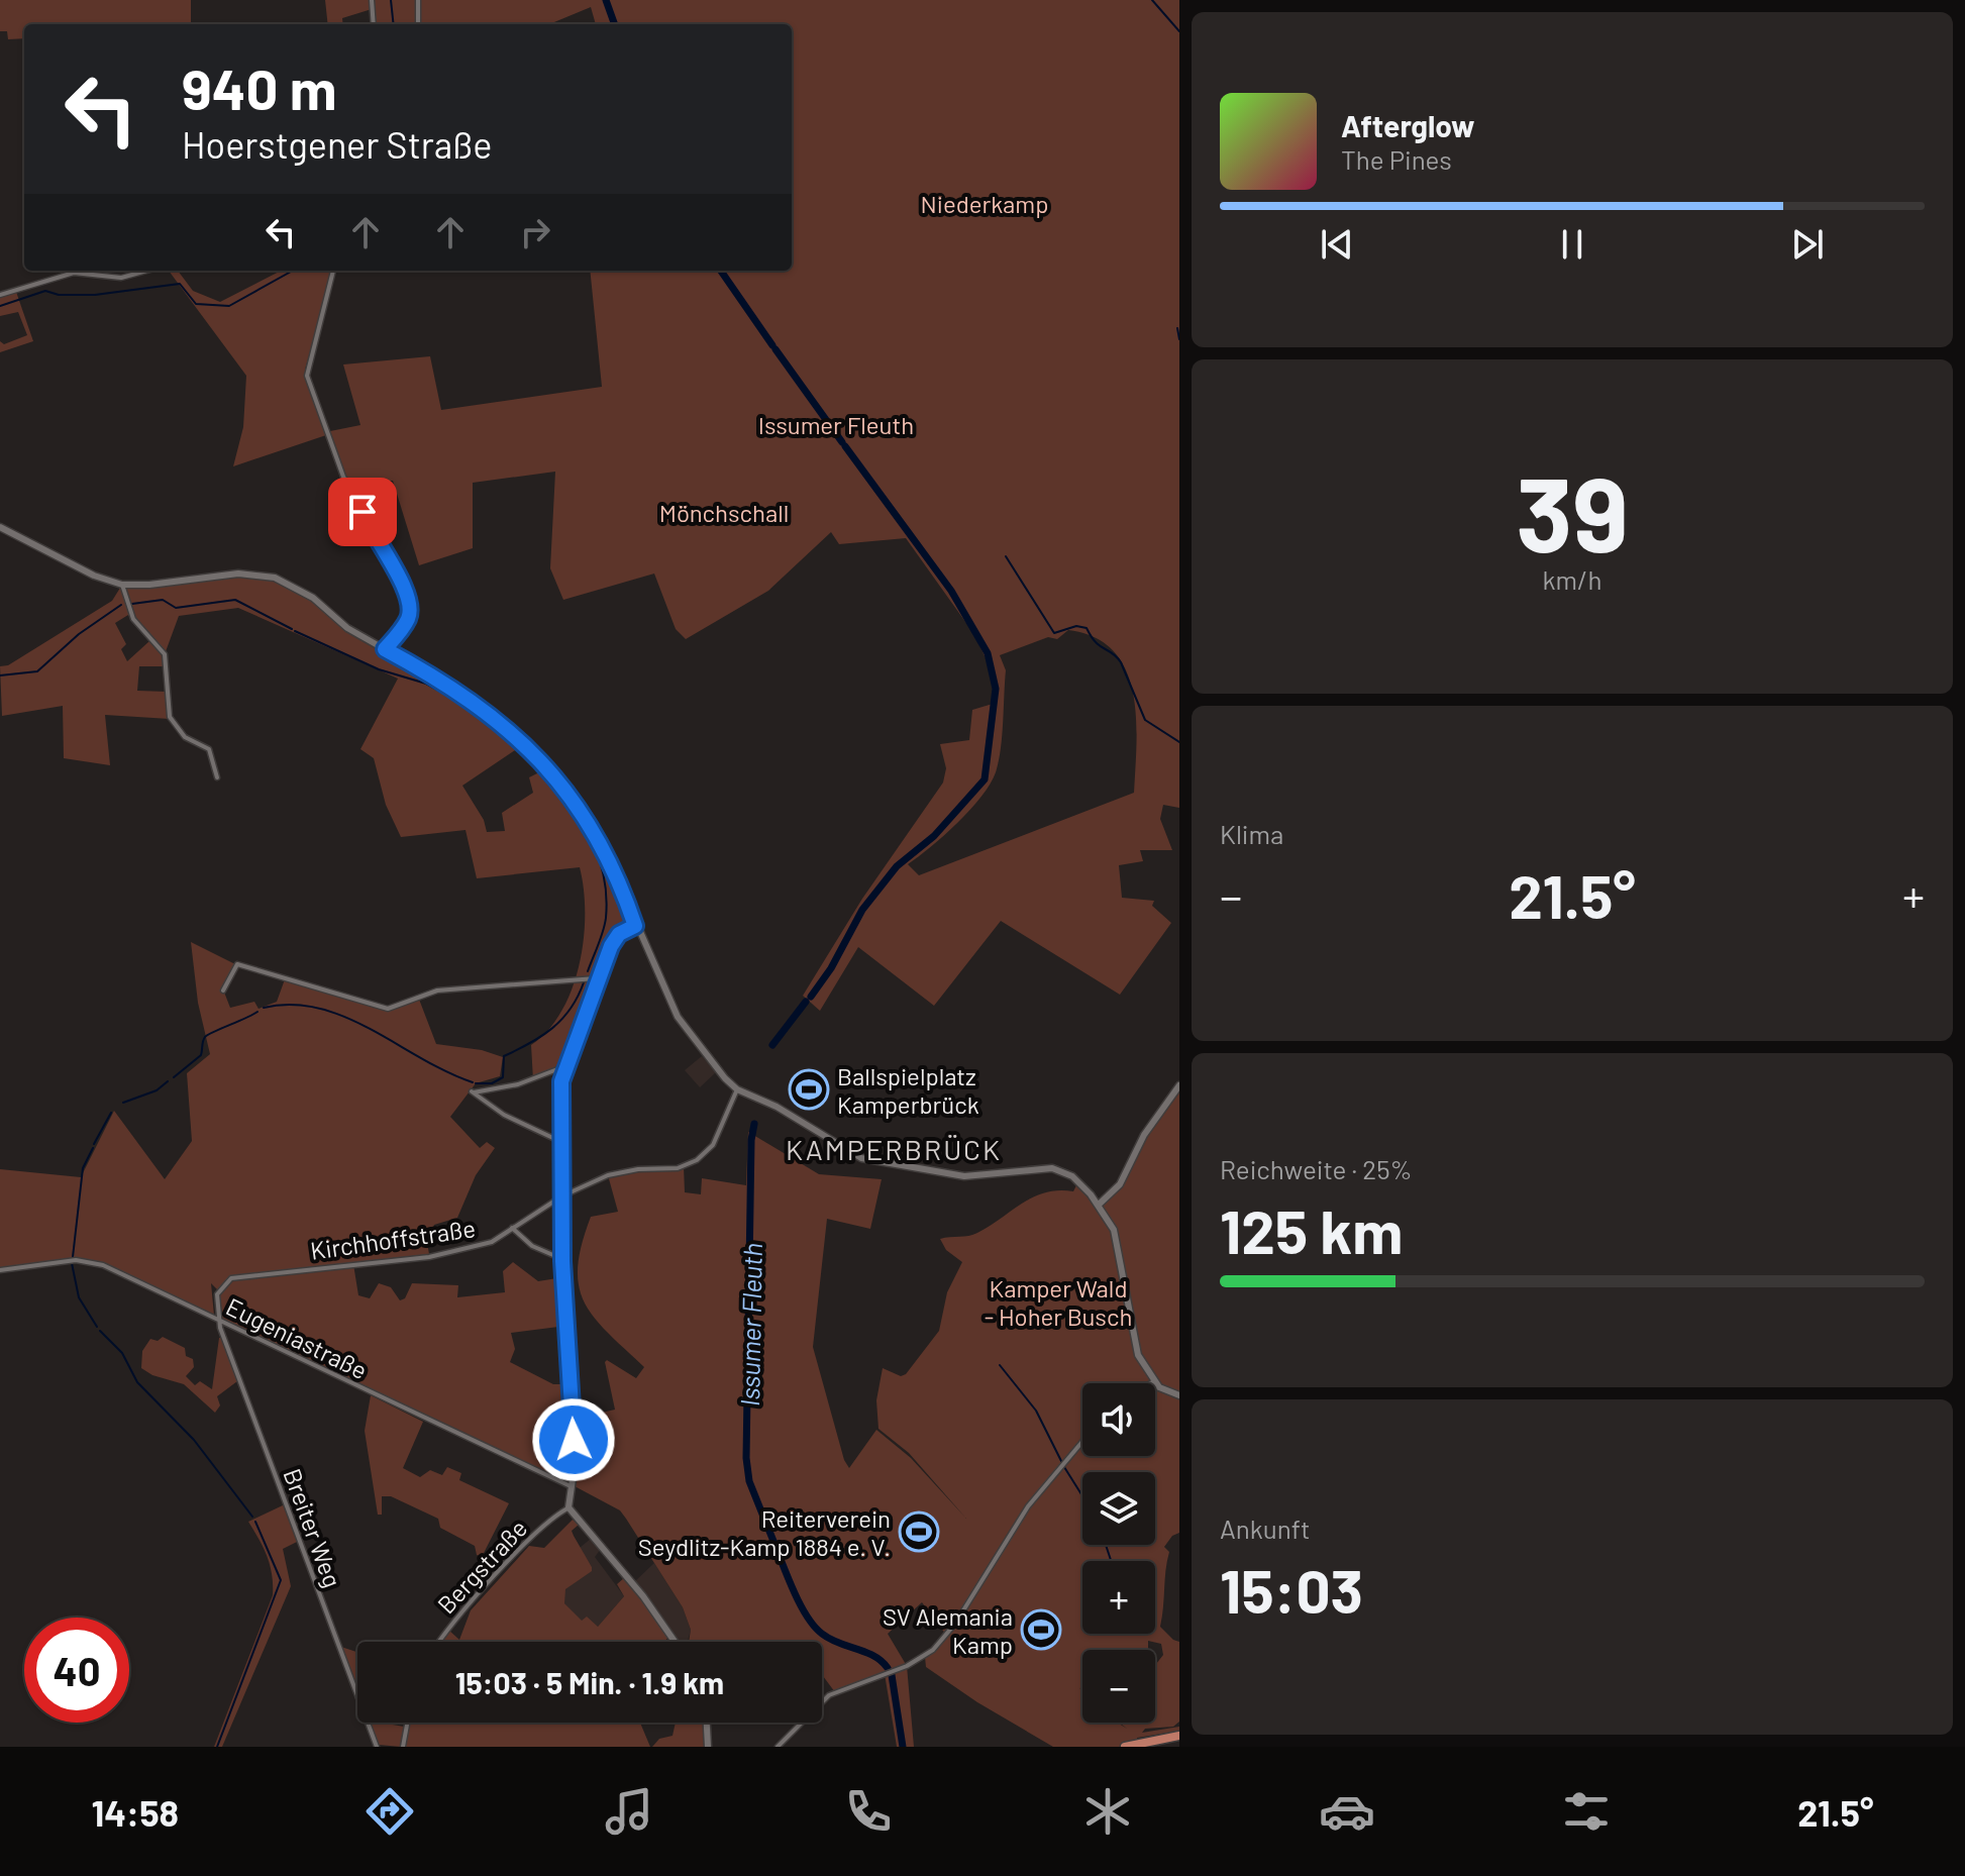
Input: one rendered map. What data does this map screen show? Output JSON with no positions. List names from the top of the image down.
{
  "streets": {
    "street": [
      "Kirchhoffstraße",
      "Eugeniastraße",
      "Breiter Weg",
      "Bergstraße"
    ]
  },
  "crossings": [
    ["Kirchhoffstraße", "Eugeniastraße"],
    ["Kirchhoffstraße", "Breiter Weg"],
    ["Eugeniastraße", "Breiter Weg"]
  ],
  "districts": ["KAMPERBRÜCK"],
  "water": ["Issumer Fleuth"],
  "parks": [
    "Niederkamp",
    "Issumer Fleuth",
    "Mönchschall",
    "Kamper Wald - Hoher Busch"
  ],
  "places": {
    "sports": ["Ballspielplatz Kamperbrück", "Reiterverein Seydlitz-Kamp 1884 e. V.", "SV Alemania Kamp"]
  },
  "page": {
    "turn": ["940 m", "Hoerstgener Straße"],
    "song": ["Afterglow", "The Pines"],
    "tile": [
      ["39", "km/h"],
      "Klima",
      ["Reichweite · 25%", "125 km"],
      ["Ankunft", "15:03"]
    ],
    "heat": ["−", "21.5°", "+"],
    "map_buttons": ["+", "−"],
    "limit": "40",
    "trip": "15:03 · 5 Min. · 1.9 km",
    "tabs": ["14:58", "21.5°"]
  }
}
